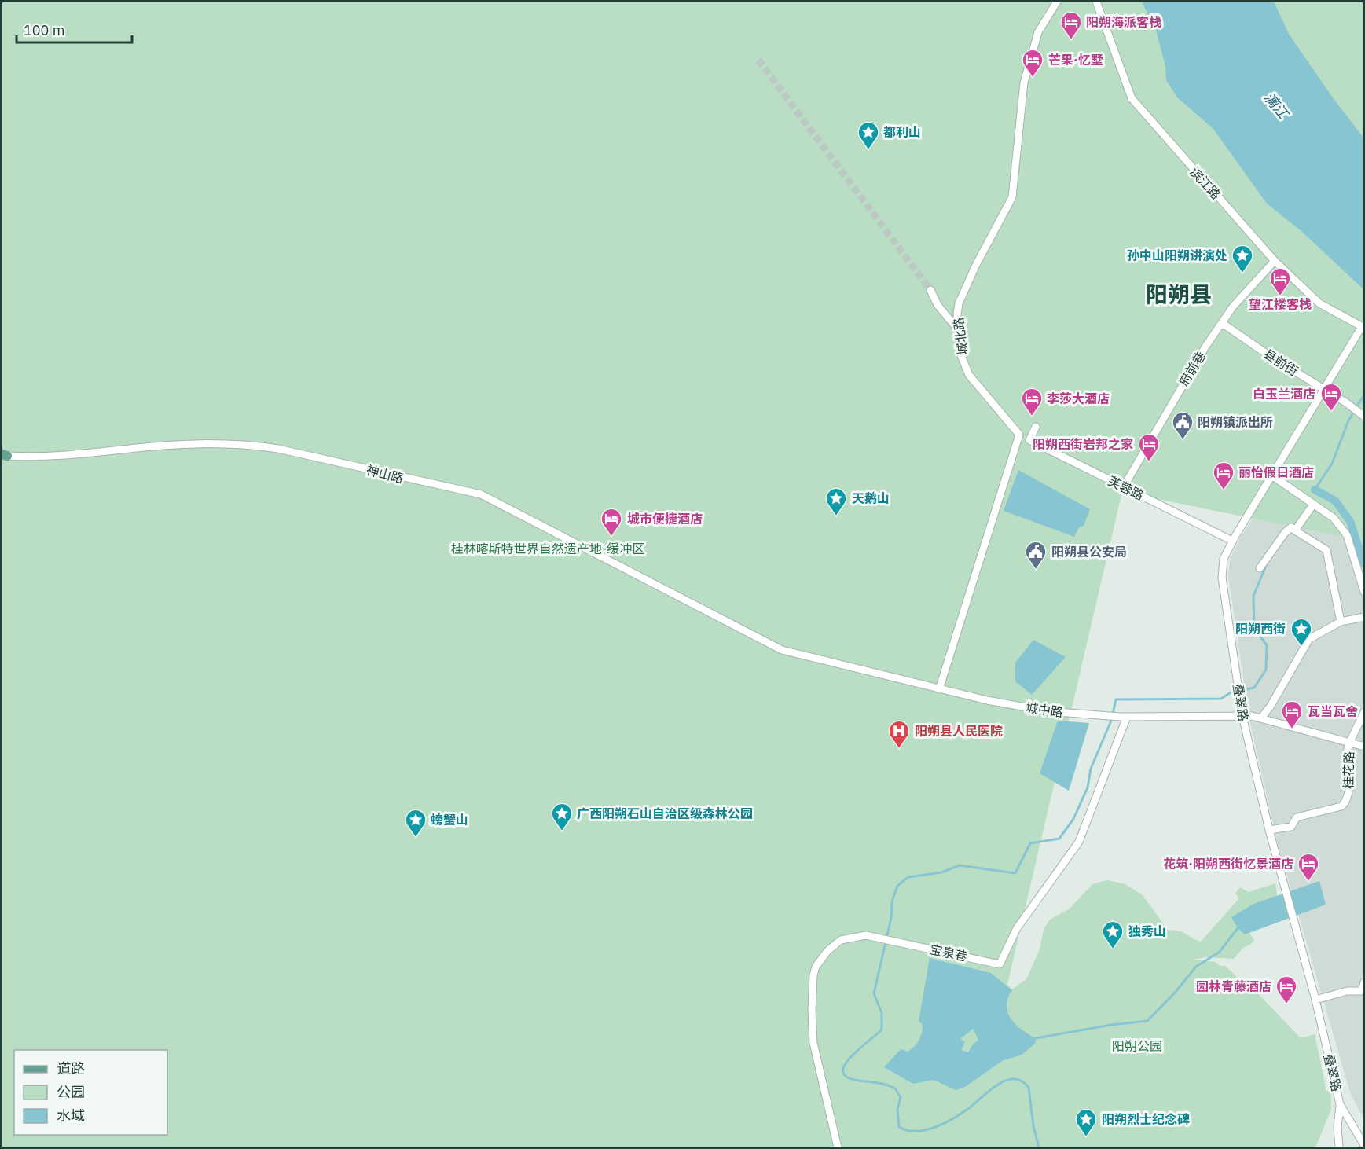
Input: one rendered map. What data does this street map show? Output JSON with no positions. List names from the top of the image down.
{
  "streets": {
    "street": [
      "滨江路",
      "城北路",
      "县前街",
      "府前巷",
      "神山路",
      "芙蓉路",
      "叠翠路",
      "城中路",
      "桂花路",
      "宝泉巷"
    ]
  },
  "crossings": [
    ["滨江路", "府前巷"],
    ["滨江路", "叠翠路"],
    ["城北路", "芙蓉路"],
    ["县前街", "府前巷"],
    ["县前街", "叠翠路"],
    ["府前巷", "芙蓉路"],
    ["神山路", "城中路"],
    ["芙蓉路", "叠翠路"],
    ["叠翠路", "城中路"],
    ["叠翠路", "桂花路"],
    ["城中路", "桂花路"],
    ["城中路", "宝泉巷"]
  ],
  "districts": ["阳朔县"],
  "water": ["漓江"],
  "parks": ["桂林喀斯特世界自然遗产地-缓冲区", "阳朔公园"],
  "places": {
    "hotel": [
      "阳朔海派客栈",
      "芒果·忆墅",
      "望江楼客栈",
      "白玉兰酒店",
      "李莎大酒店",
      "阳朔西街岩邦之家",
      "丽怡假日酒店",
      "城市便捷酒店",
      "瓦当瓦舍",
      "花筑·阳朔西街忆景酒店",
      "园林青藤酒店"
    ],
    "place": [
      "都利山",
      "孙中山阳朔讲演处",
      "天鹅山",
      "阳朔西街",
      "广西阳朔石山自治区级森林公园",
      "螃蟹山",
      "独秀山",
      "阳朔烈士纪念碑"
    ],
    "public building": ["阳朔镇派出所", "阳朔县公安局"],
    "hospital": ["阳朔县人民医院"]
  },
  "legend": ["道路", "公园", "水域"],
  "scale_bar": "100 m"
}
